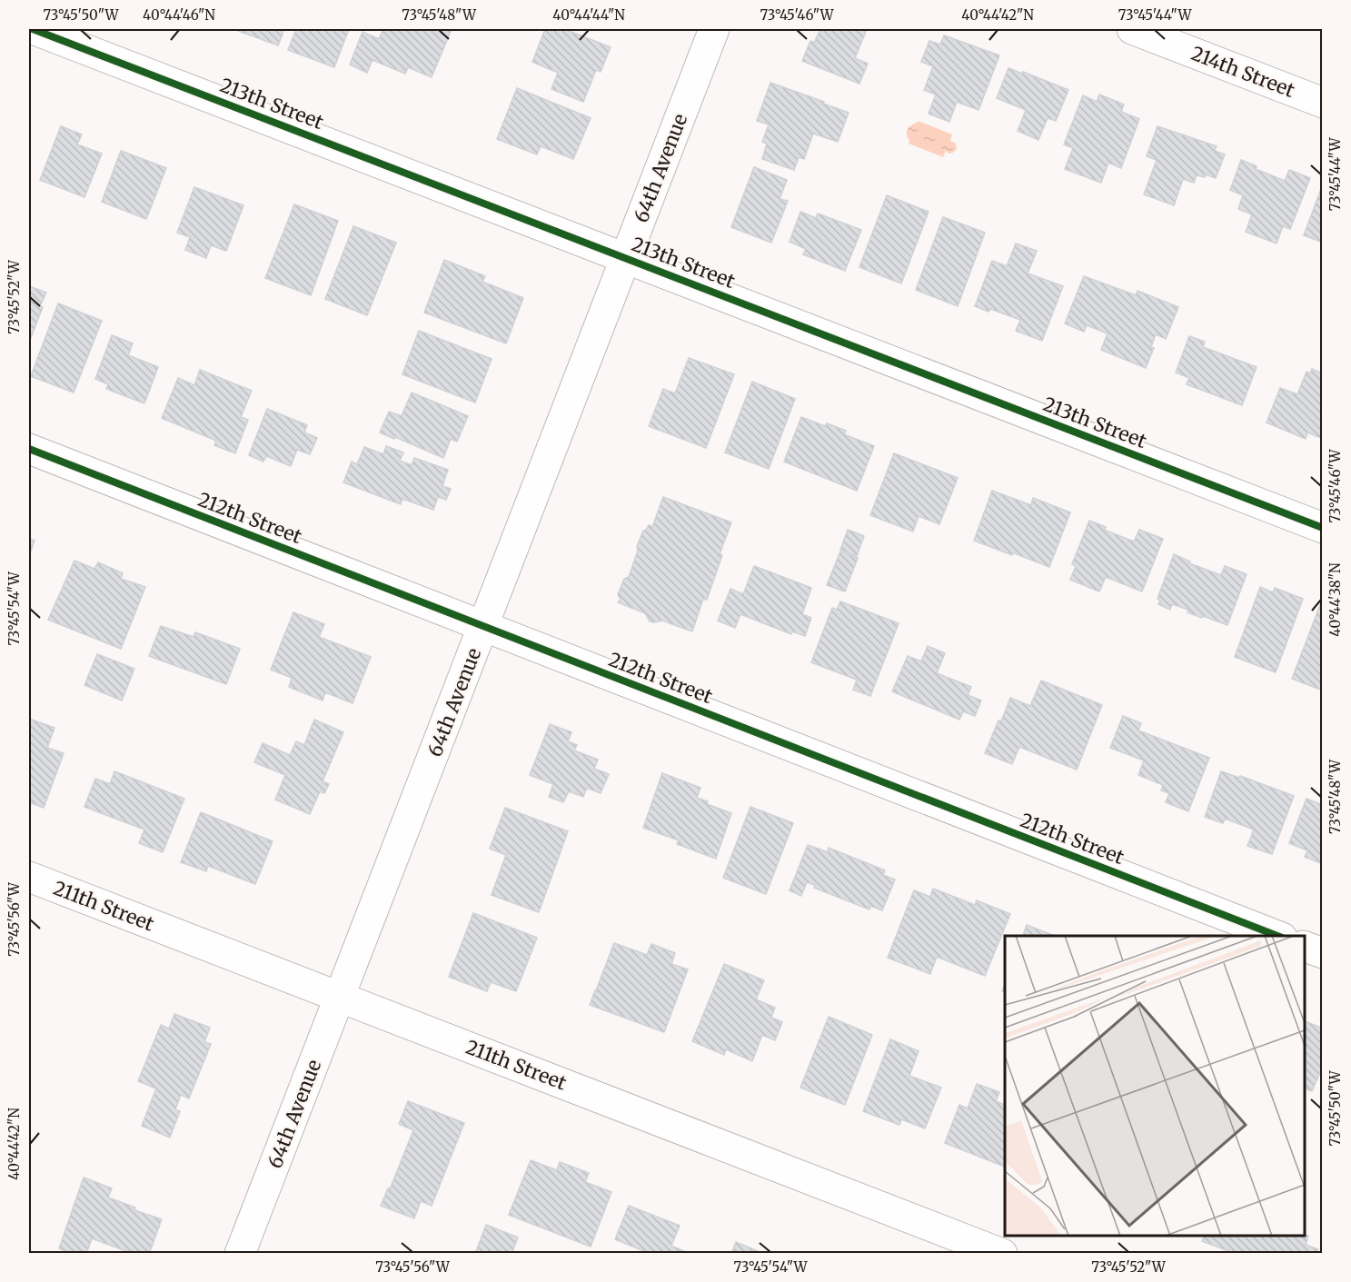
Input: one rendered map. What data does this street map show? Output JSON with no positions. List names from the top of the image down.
{
  "streets": {
    "street": [
      "214th Street",
      "213th Street",
      "64th Avenue",
      "212th Street",
      "211th Street"
    ]
  },
  "crossings": [
    ["213th Street", "64th Avenue"],
    ["64th Avenue", "212th Street"],
    ["64th Avenue", "211th Street"]
  ],
  "coordinates": [
    "73°45'50\"W",
    "40°44'46\"N",
    "73°45'48\"W",
    "40°44'44\"N",
    "73°45'46\"W",
    "40°44'42\"N",
    "73°45'44\"W",
    "73°45'52\"W",
    "40°44'38\"N",
    "73°45'54\"W",
    "73°45'56\"W"
  ]
}
